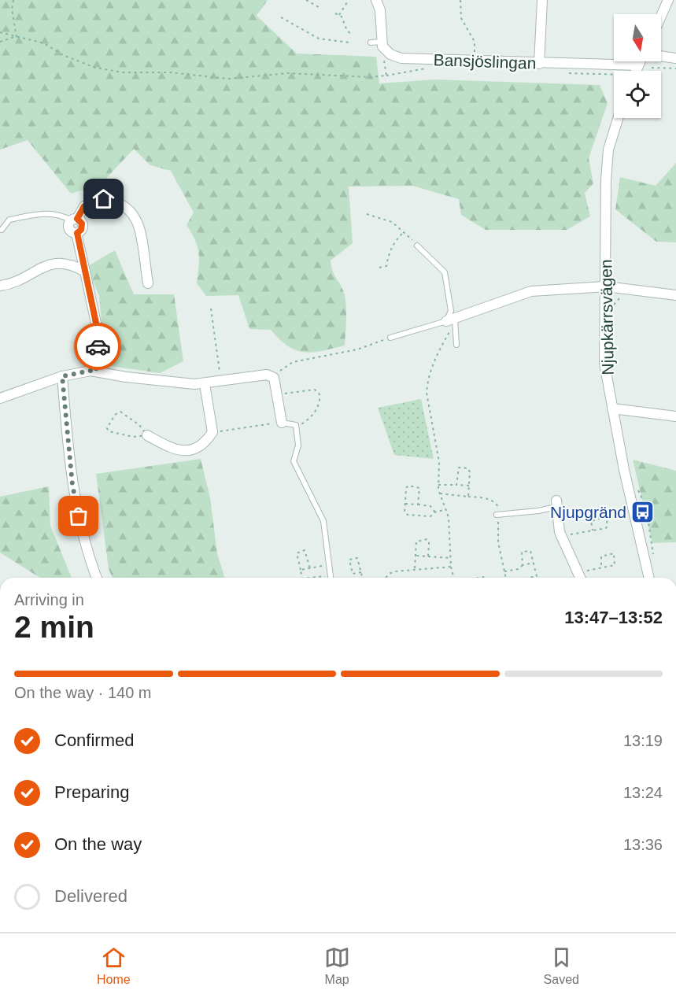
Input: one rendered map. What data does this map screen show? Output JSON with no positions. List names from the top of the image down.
{
  "streets": {
    "street": ["Bansjöslingan", "Njupkärrsvägen"]
  },
  "places": {
    "bus stop": ["Njupgränd"]
  },
  "north": "bottom",
  "page": {
    "heading": ["2 min", "Arriving in", "13:47–13:52"],
    "bar": "On the way · 140 m",
    "list": [
      ["Confirmed", "13:19"],
      ["Preparing", "13:24"],
      ["On the way", "13:36"],
      "Delivered"
    ],
    "tabs": ["Home", "Map", "Saved"]
  }
}
